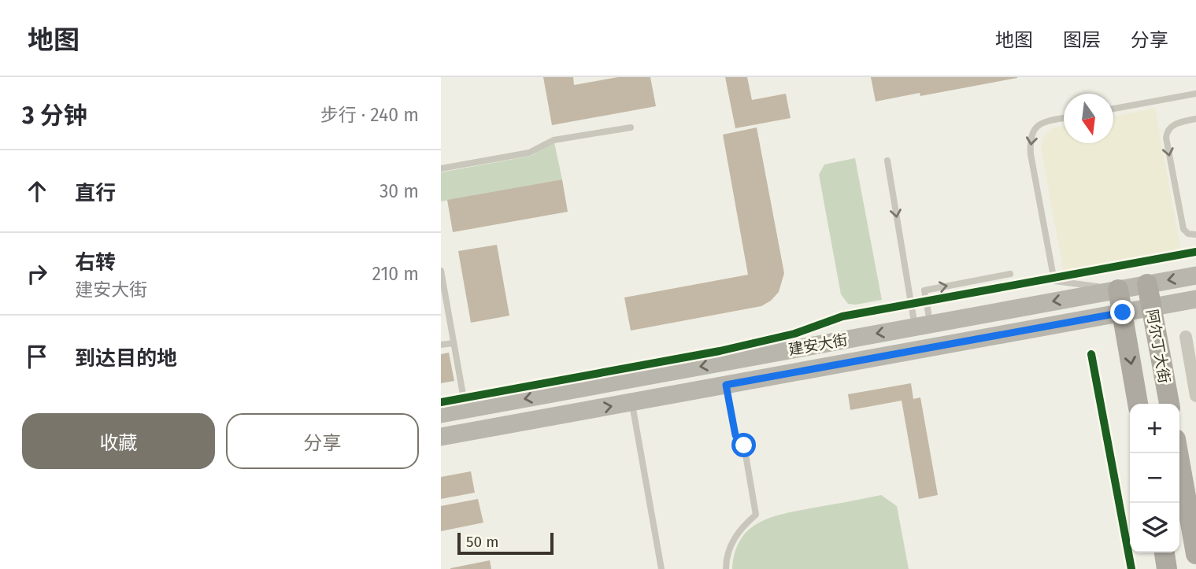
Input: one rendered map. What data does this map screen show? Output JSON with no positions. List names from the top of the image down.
{
  "streets": {
    "main road": ["建安大街", "阿尔丁大街"]
  },
  "crossings": [
    ["建安大街", "阿尔丁大街"]
  ],
  "scale_bar": "50 m",
  "north": "bottom",
  "page": {
    "header": "地图",
    "nav": ["地图", "图层", "分享"],
    "heading": ["3 分钟", "步行 · 240 m"],
    "list": [
      ["直行", "30 m"],
      ["右转", "建安大街", "210 m"],
      "到达目的地"
    ],
    "buttons": ["收藏", "分享"],
    "map_buttons": ["+", "−"],
    "scale": "50 m"
  }
}
